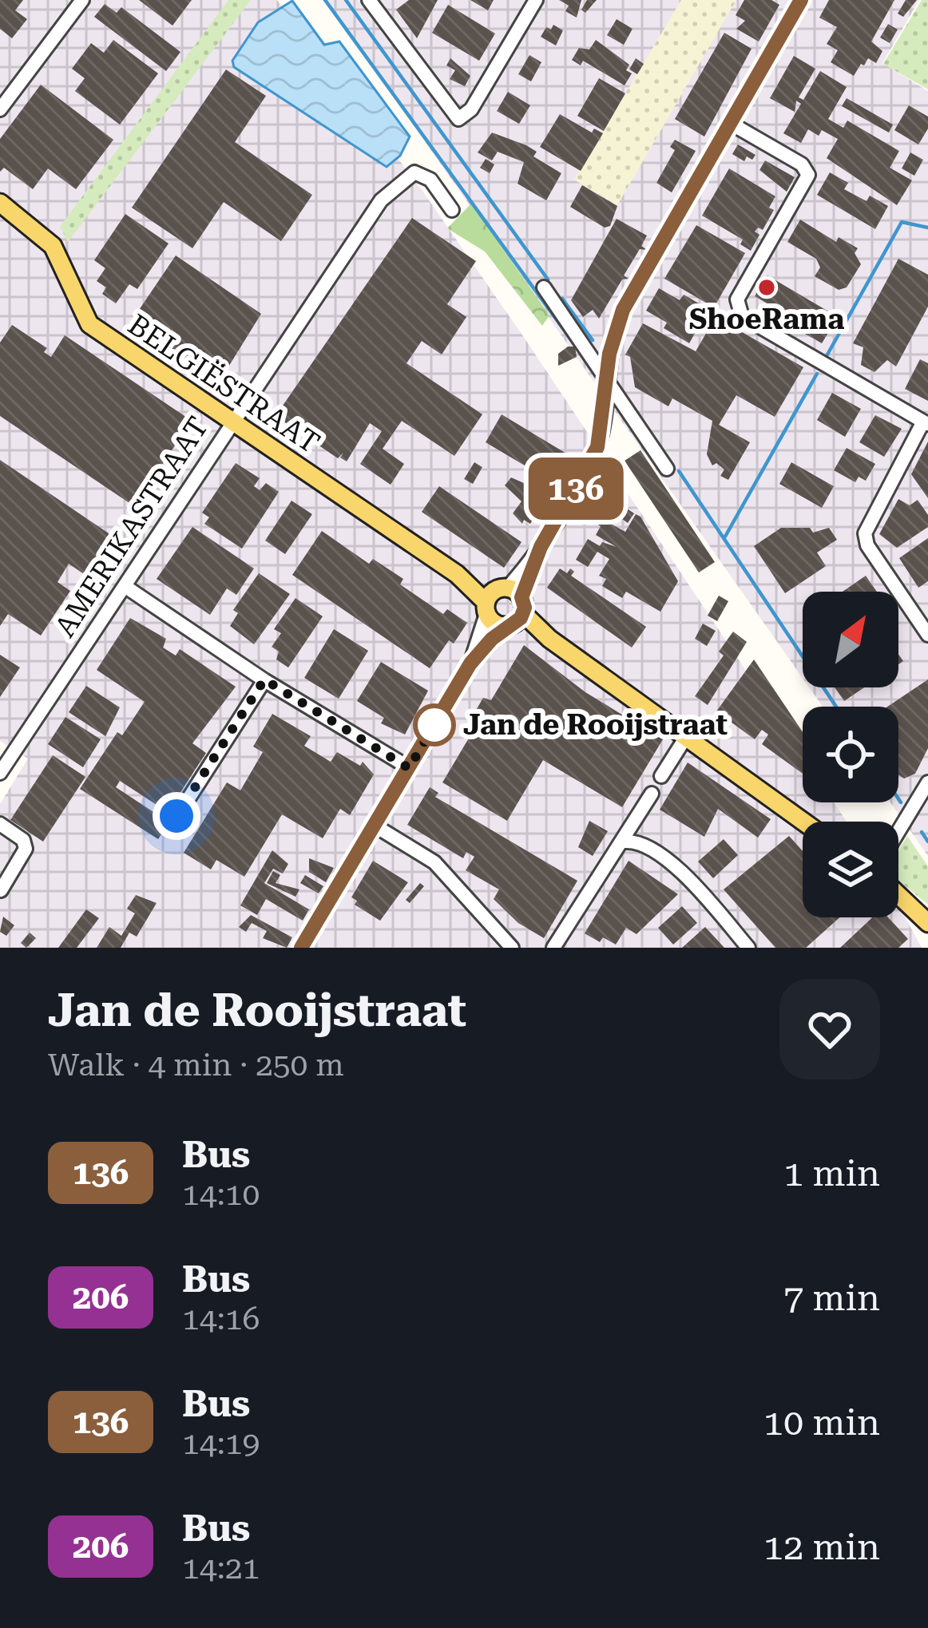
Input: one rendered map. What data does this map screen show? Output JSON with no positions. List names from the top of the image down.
{
  "streets": {
    "main road": ["BELGIËSTRAAT"],
    "street": ["AMERIKASTRAAT"]
  },
  "crossings": [
    ["BELGIËSTRAAT", "AMERIKASTRAAT"]
  ],
  "places": ["ShoeRama", "Jan de Rooijstraat"],
  "lines": ["bus line 136"],
  "north": "top right",
  "page": {
    "on_map": "136",
    "heading": ["Jan de Rooijstraat", "Walk · 4 min · 250 m"],
    "list": [
      {
        "mark": "136",
        "name": "Bus",
        "note": "14:10",
        "value": "1 min"
      },
      {
        "mark": "206",
        "name": "Bus",
        "note": "14:16",
        "value": "7 min"
      },
      {
        "mark": "136",
        "name": "Bus",
        "note": "14:19",
        "value": "10 min"
      },
      {
        "mark": "206",
        "name": "Bus",
        "note": "14:21",
        "value": "12 min"
      }
    ]
  }
}
